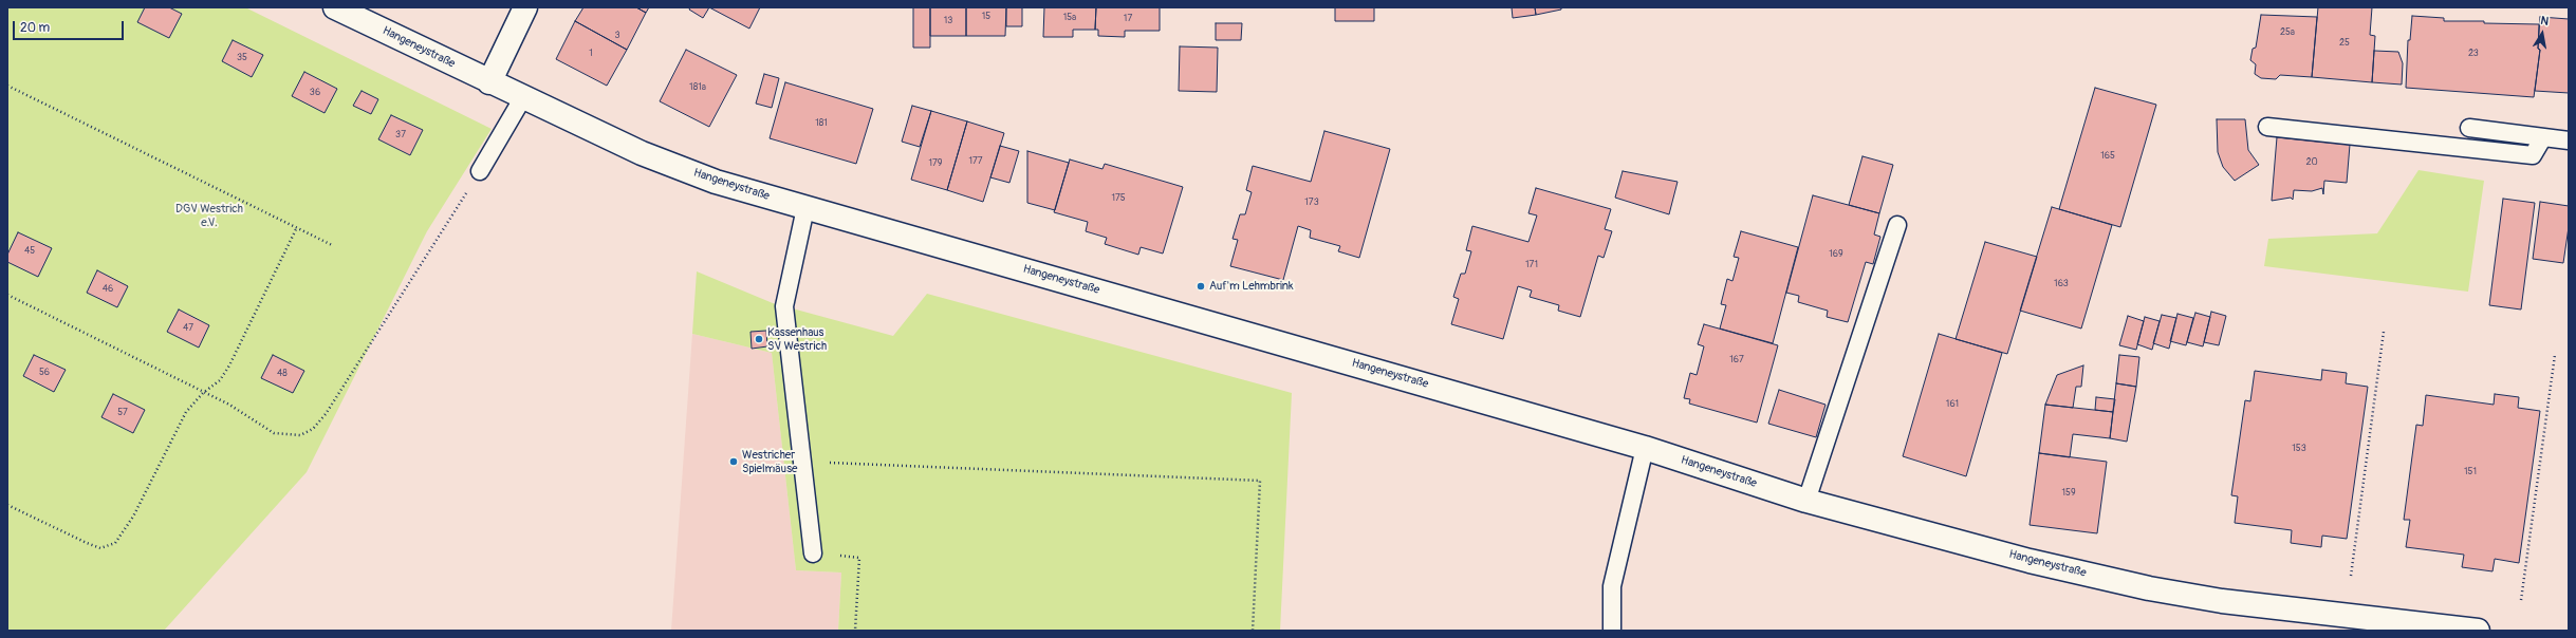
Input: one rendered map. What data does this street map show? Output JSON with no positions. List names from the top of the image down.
{
  "streets": {
    "street": ["Hangeneystraße"]
  },
  "parks": ["DGV Westrich e.V."],
  "places": ["Auf'm Lehmbrink", "Kassenhaus SV Westrich", "Westricher Spielmäuse"],
  "house_numbers": [
    "15",
    "15a",
    "17",
    "13",
    "25a",
    "3",
    "25",
    "1",
    "23",
    "35",
    "181a",
    "36",
    "181",
    "37",
    "165",
    "177",
    "20",
    "179",
    "175",
    "173",
    "45",
    "169",
    "171",
    "163",
    "46",
    "47",
    "167",
    "56",
    "48",
    "161",
    "57",
    "153",
    "151",
    "159"
  ],
  "scale_bar": "20 m",
  "north": "top"
}
